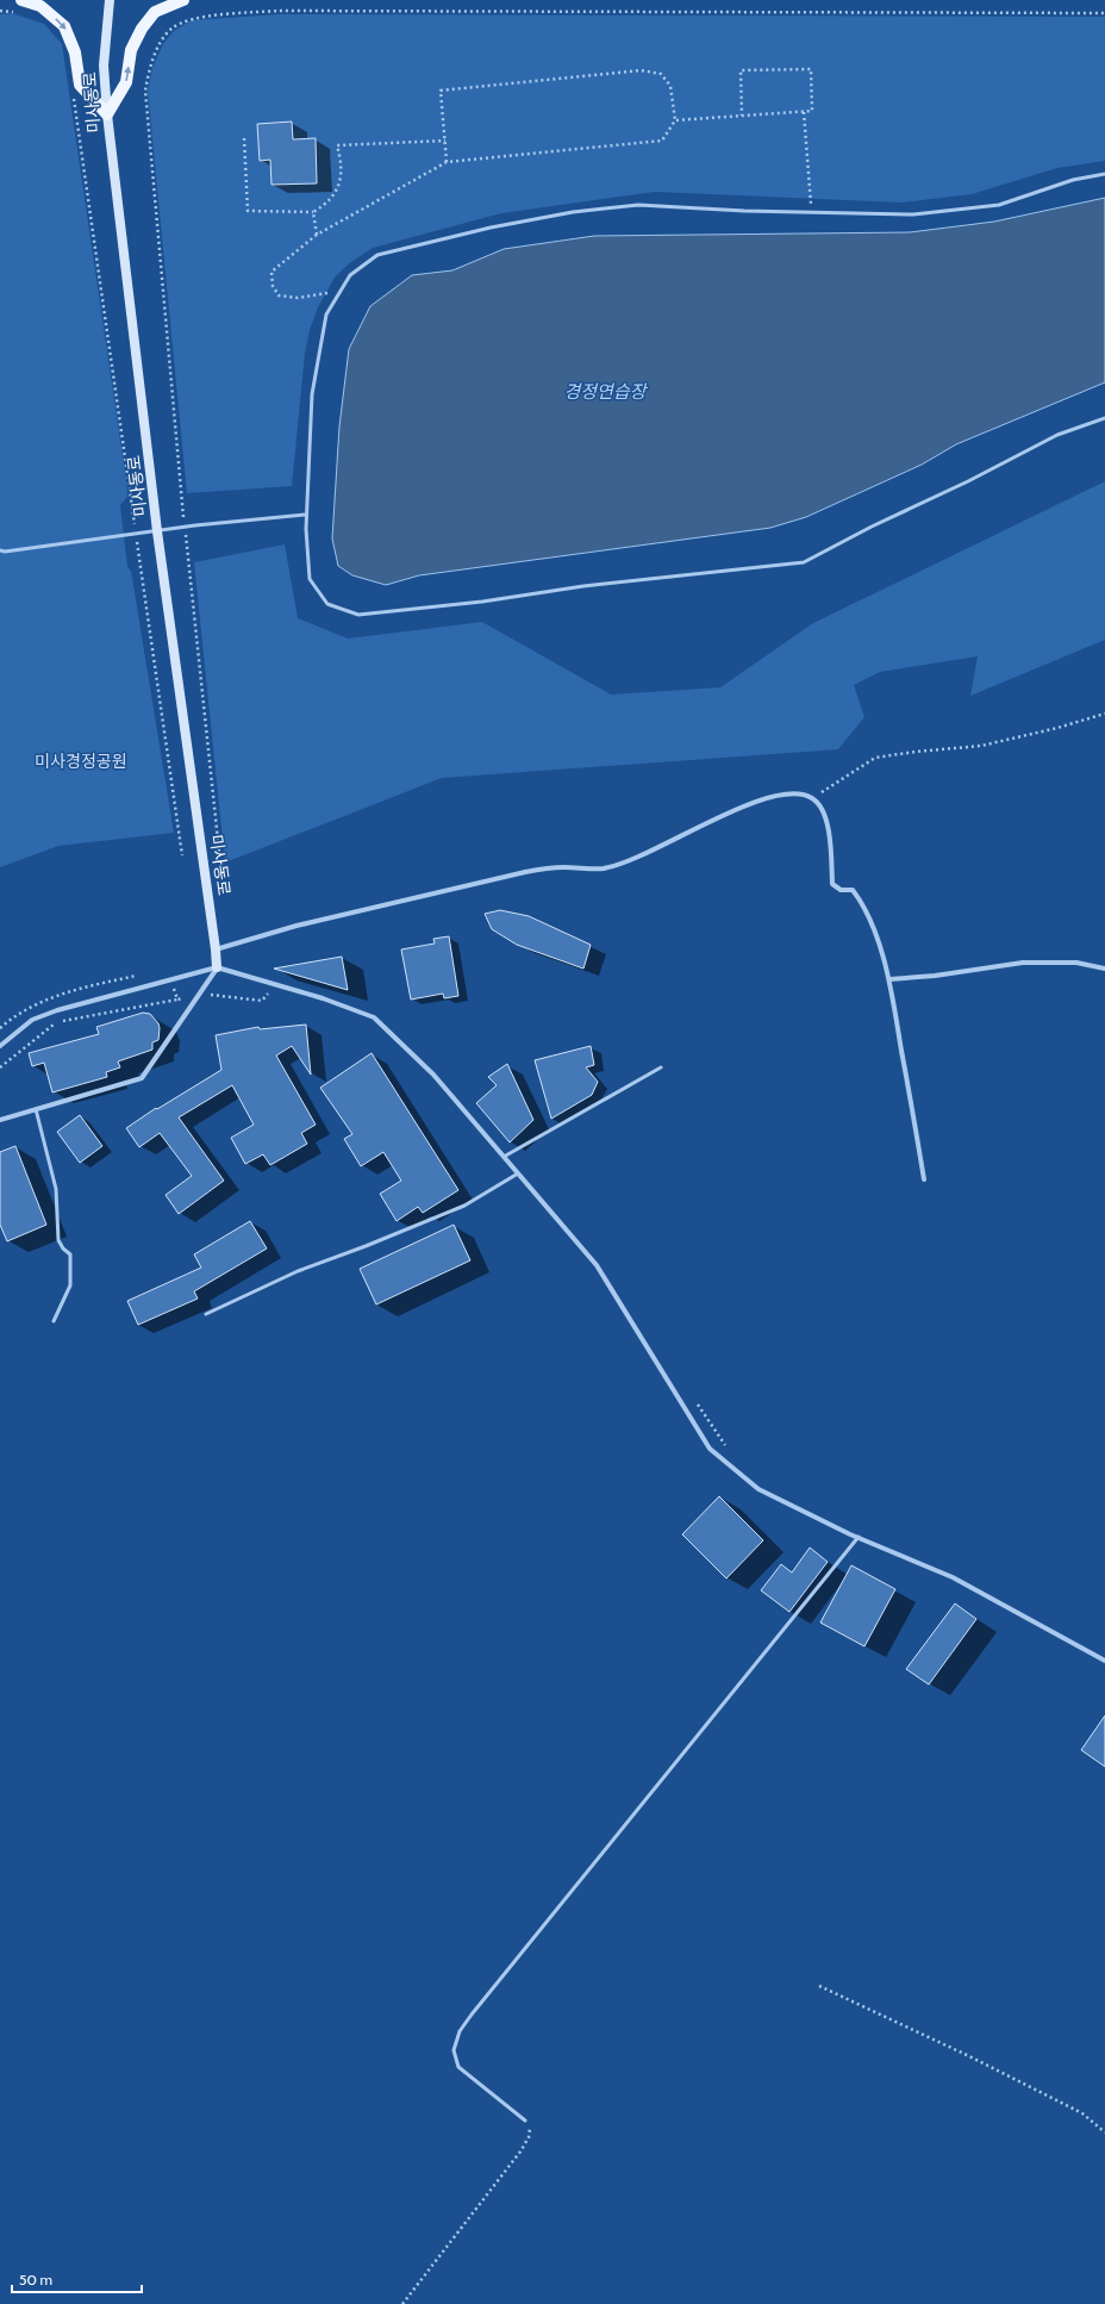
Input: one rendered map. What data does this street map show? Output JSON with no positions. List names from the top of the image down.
{
  "streets": {
    "street": ["미사동로"]
  },
  "water": ["경정연습장"],
  "parks": ["미사경정공원"],
  "scale_bar": "50 m"
}
